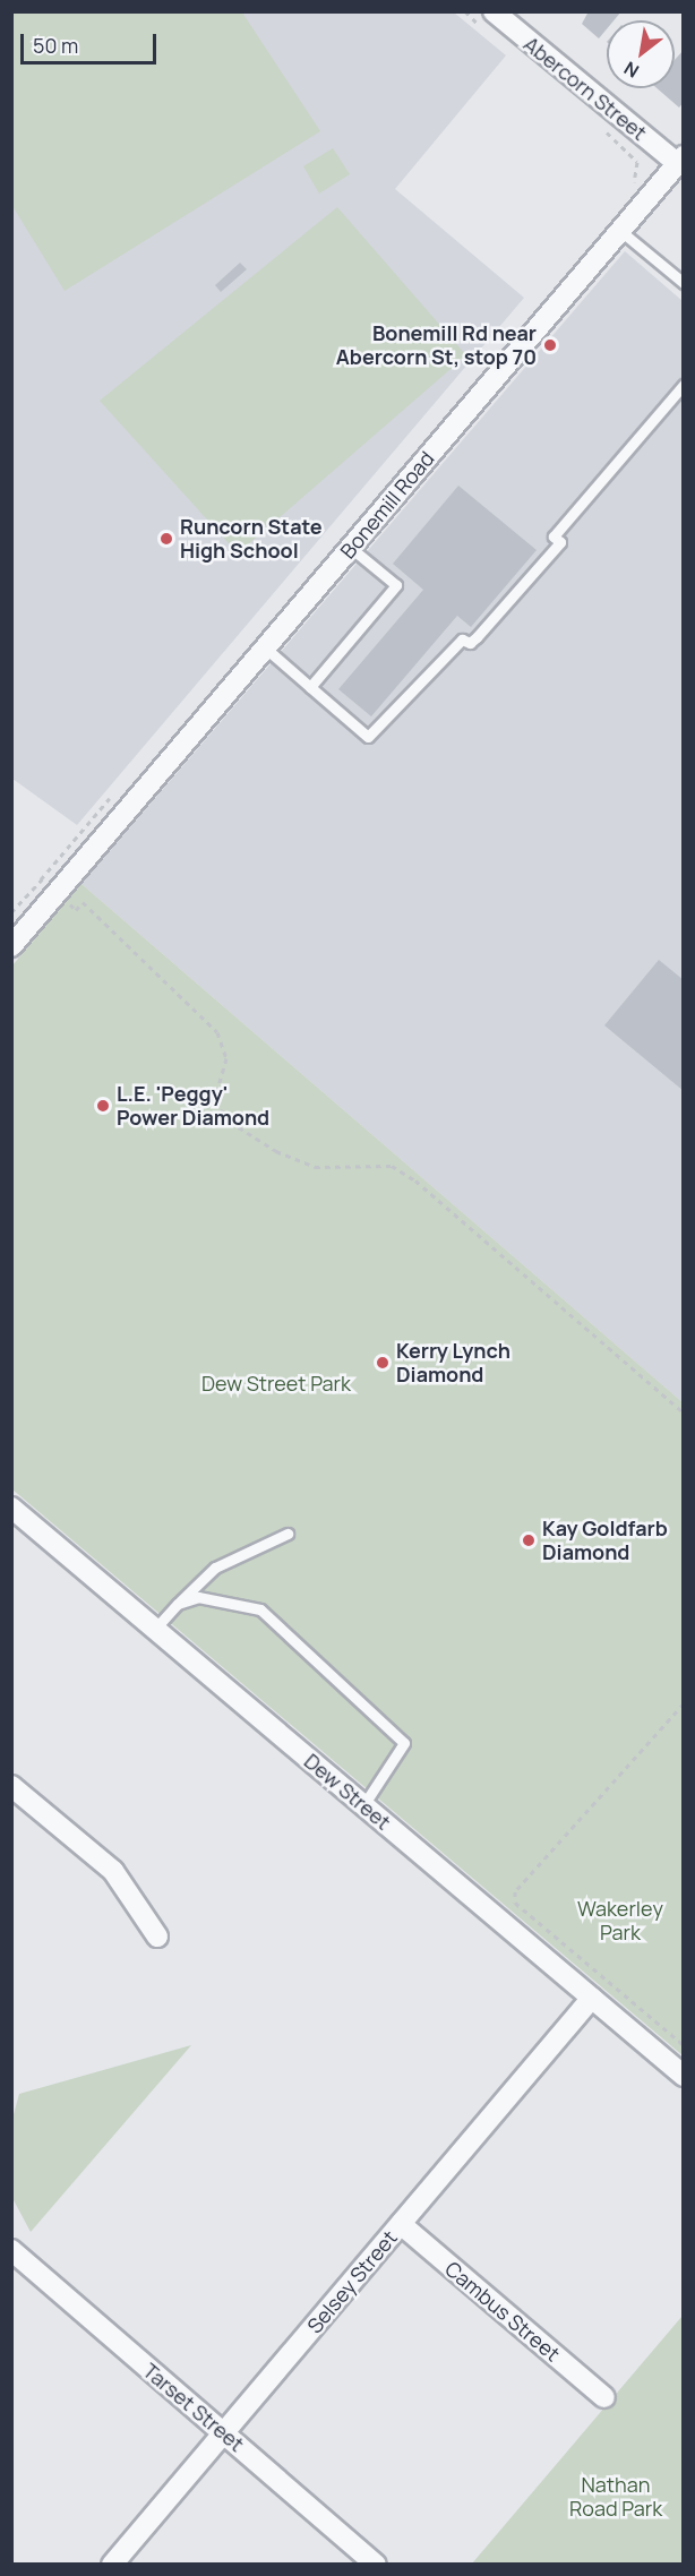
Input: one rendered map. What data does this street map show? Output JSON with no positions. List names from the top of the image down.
{
  "streets": {
    "street": [
      "Abercorn Street",
      "Bonemill Road",
      "Dew Street",
      "Selsey Street",
      "Cambus Street",
      "Tarset Street"
    ]
  },
  "crossings": [
    ["Abercorn Street", "Bonemill Road"],
    ["Dew Street", "Selsey Street"],
    ["Selsey Street", "Cambus Street"],
    ["Selsey Street", "Tarset Street"]
  ],
  "parks": ["Dew Street Park", "Wakerley Park", "Nathan Road Park"],
  "places": [
    "Bonemill Rd near Abercorn St, stop 70",
    "Runcorn State High School",
    "L.E. 'Peggy' Power Diamond",
    "Kerry Lynch Diamond",
    "Kay Goldfarb Diamond"
  ],
  "scale_bar": "50 m",
  "north": "bottom left"
}
